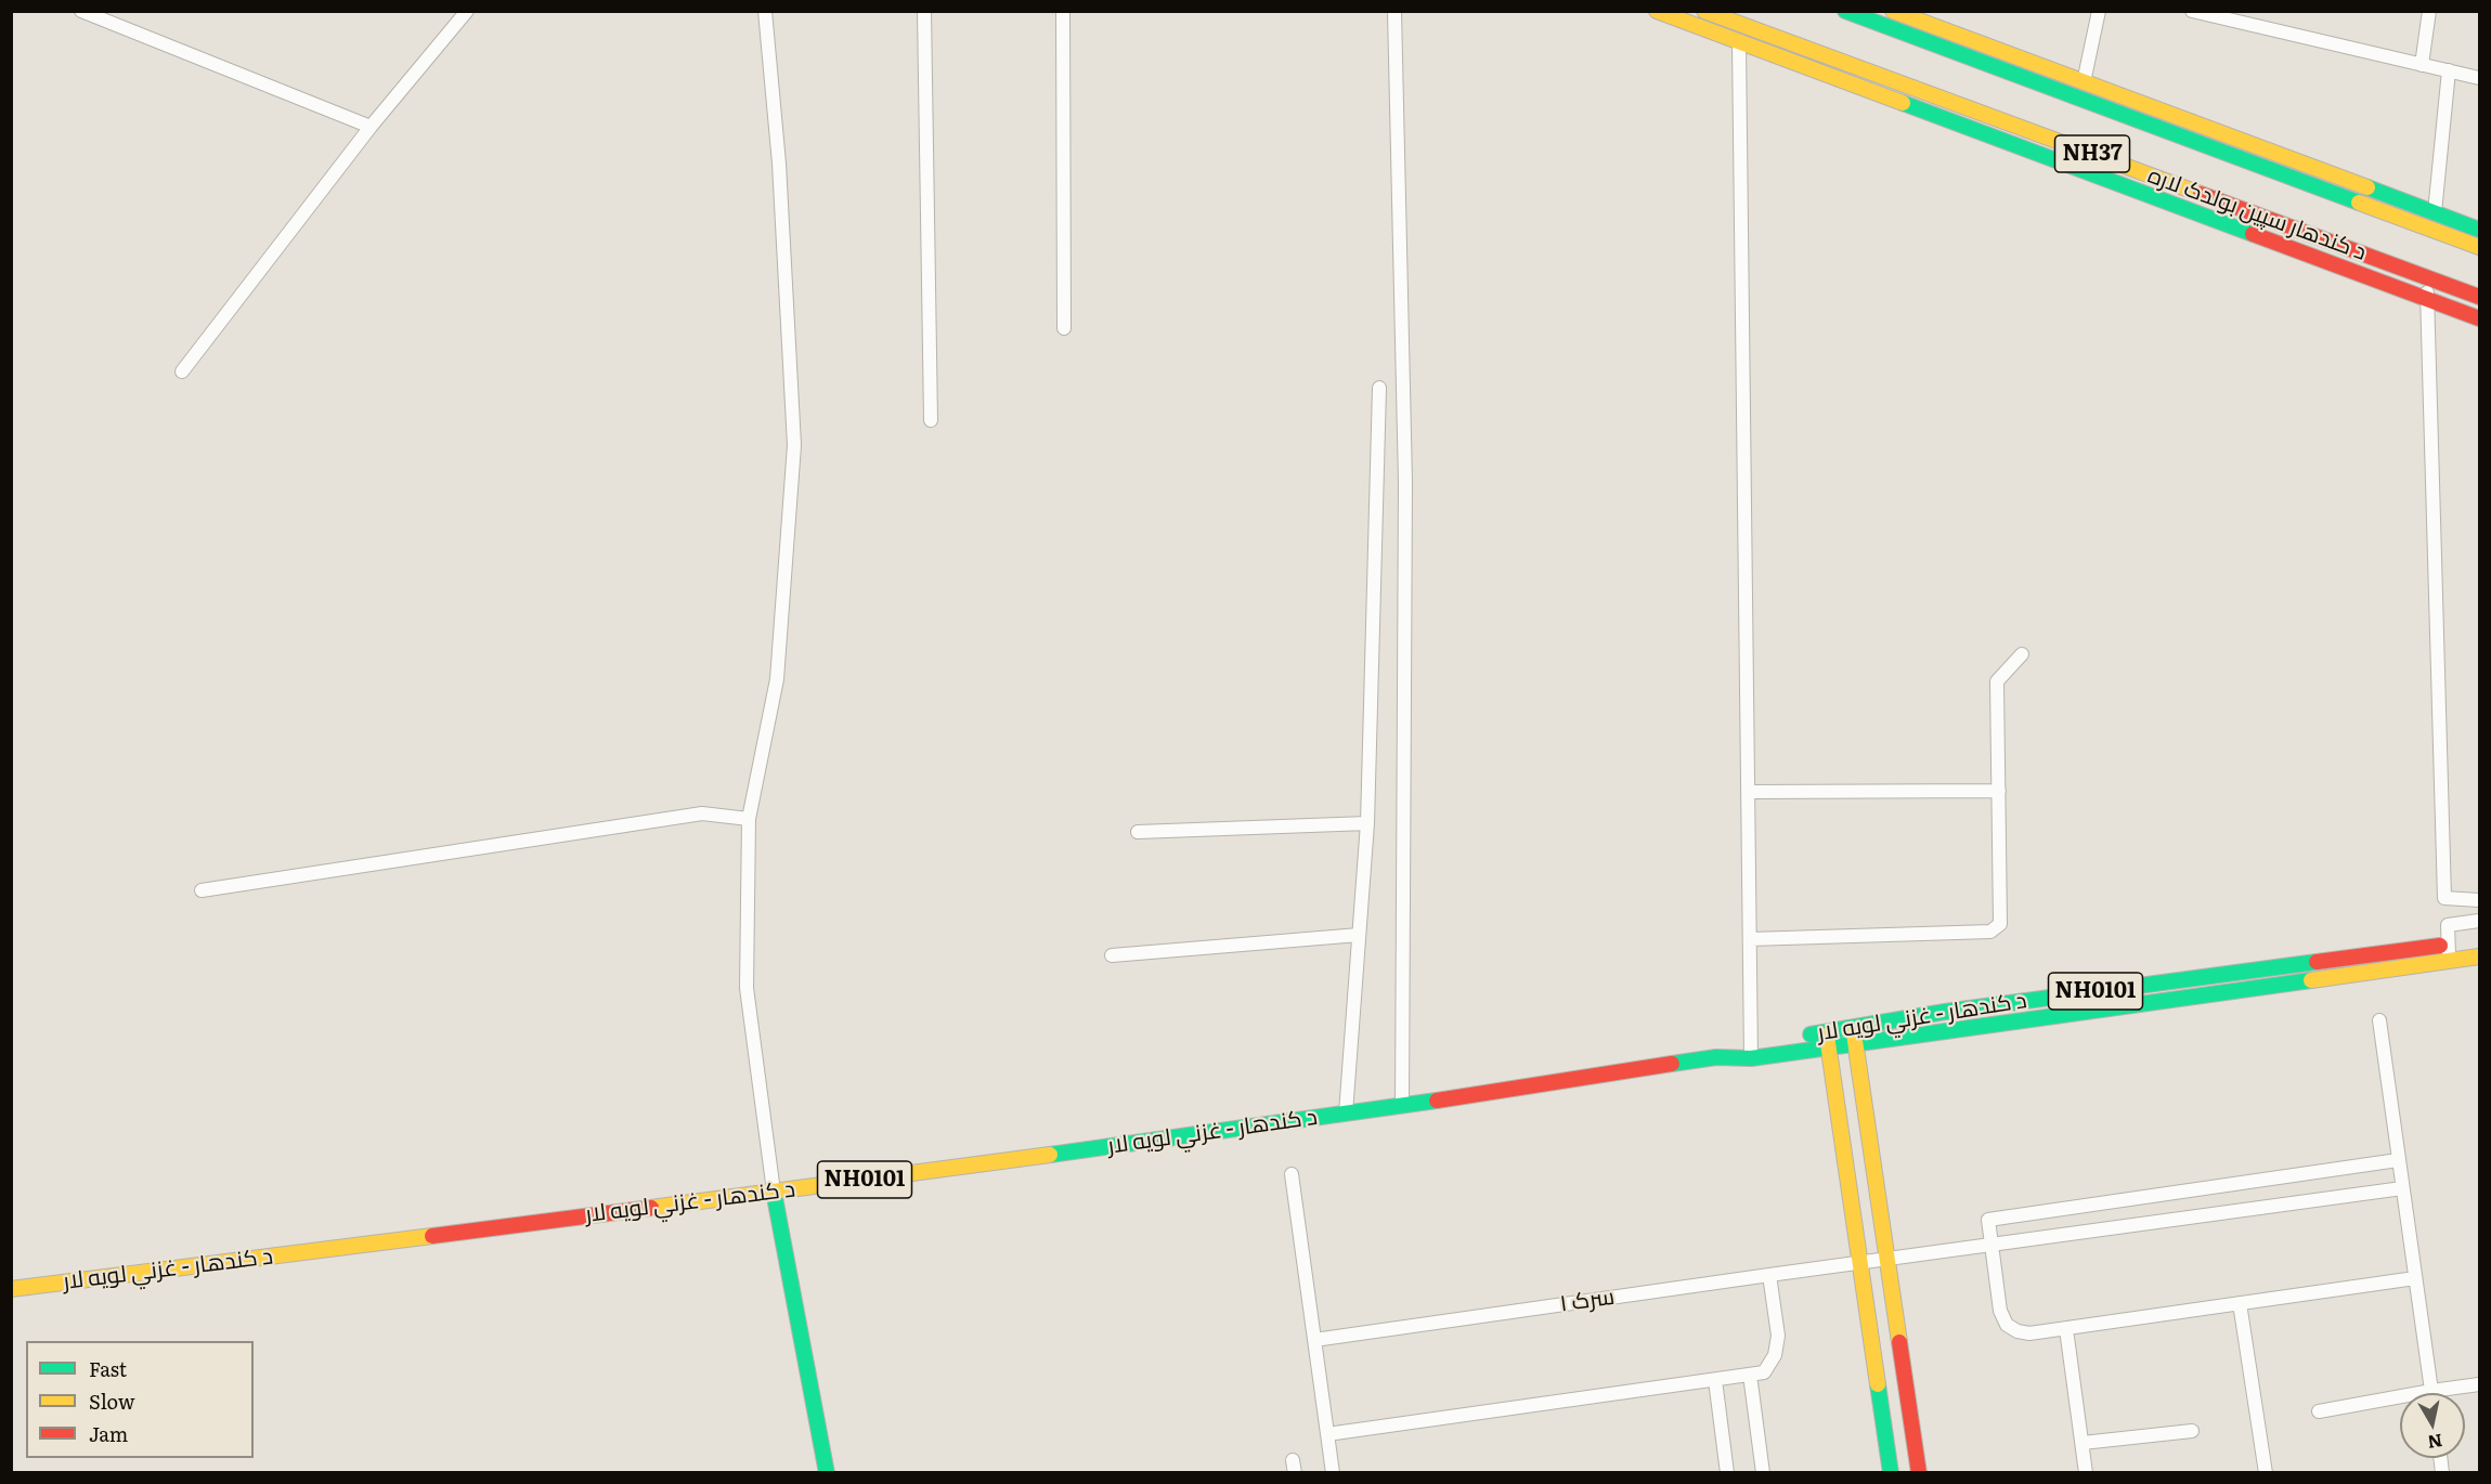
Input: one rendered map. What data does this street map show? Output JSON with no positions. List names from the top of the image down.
{
  "streets": {
    "main road": [
      "NH37",
      "د کندهار سپین بولدک لاره",
      "NH0101",
      "د کندهار - غزني لويه لار"
    ],
    "street": ["سرک ۱"]
  },
  "legend": ["Fast", "Slow", "Jam"],
  "north": "bottom"
}
